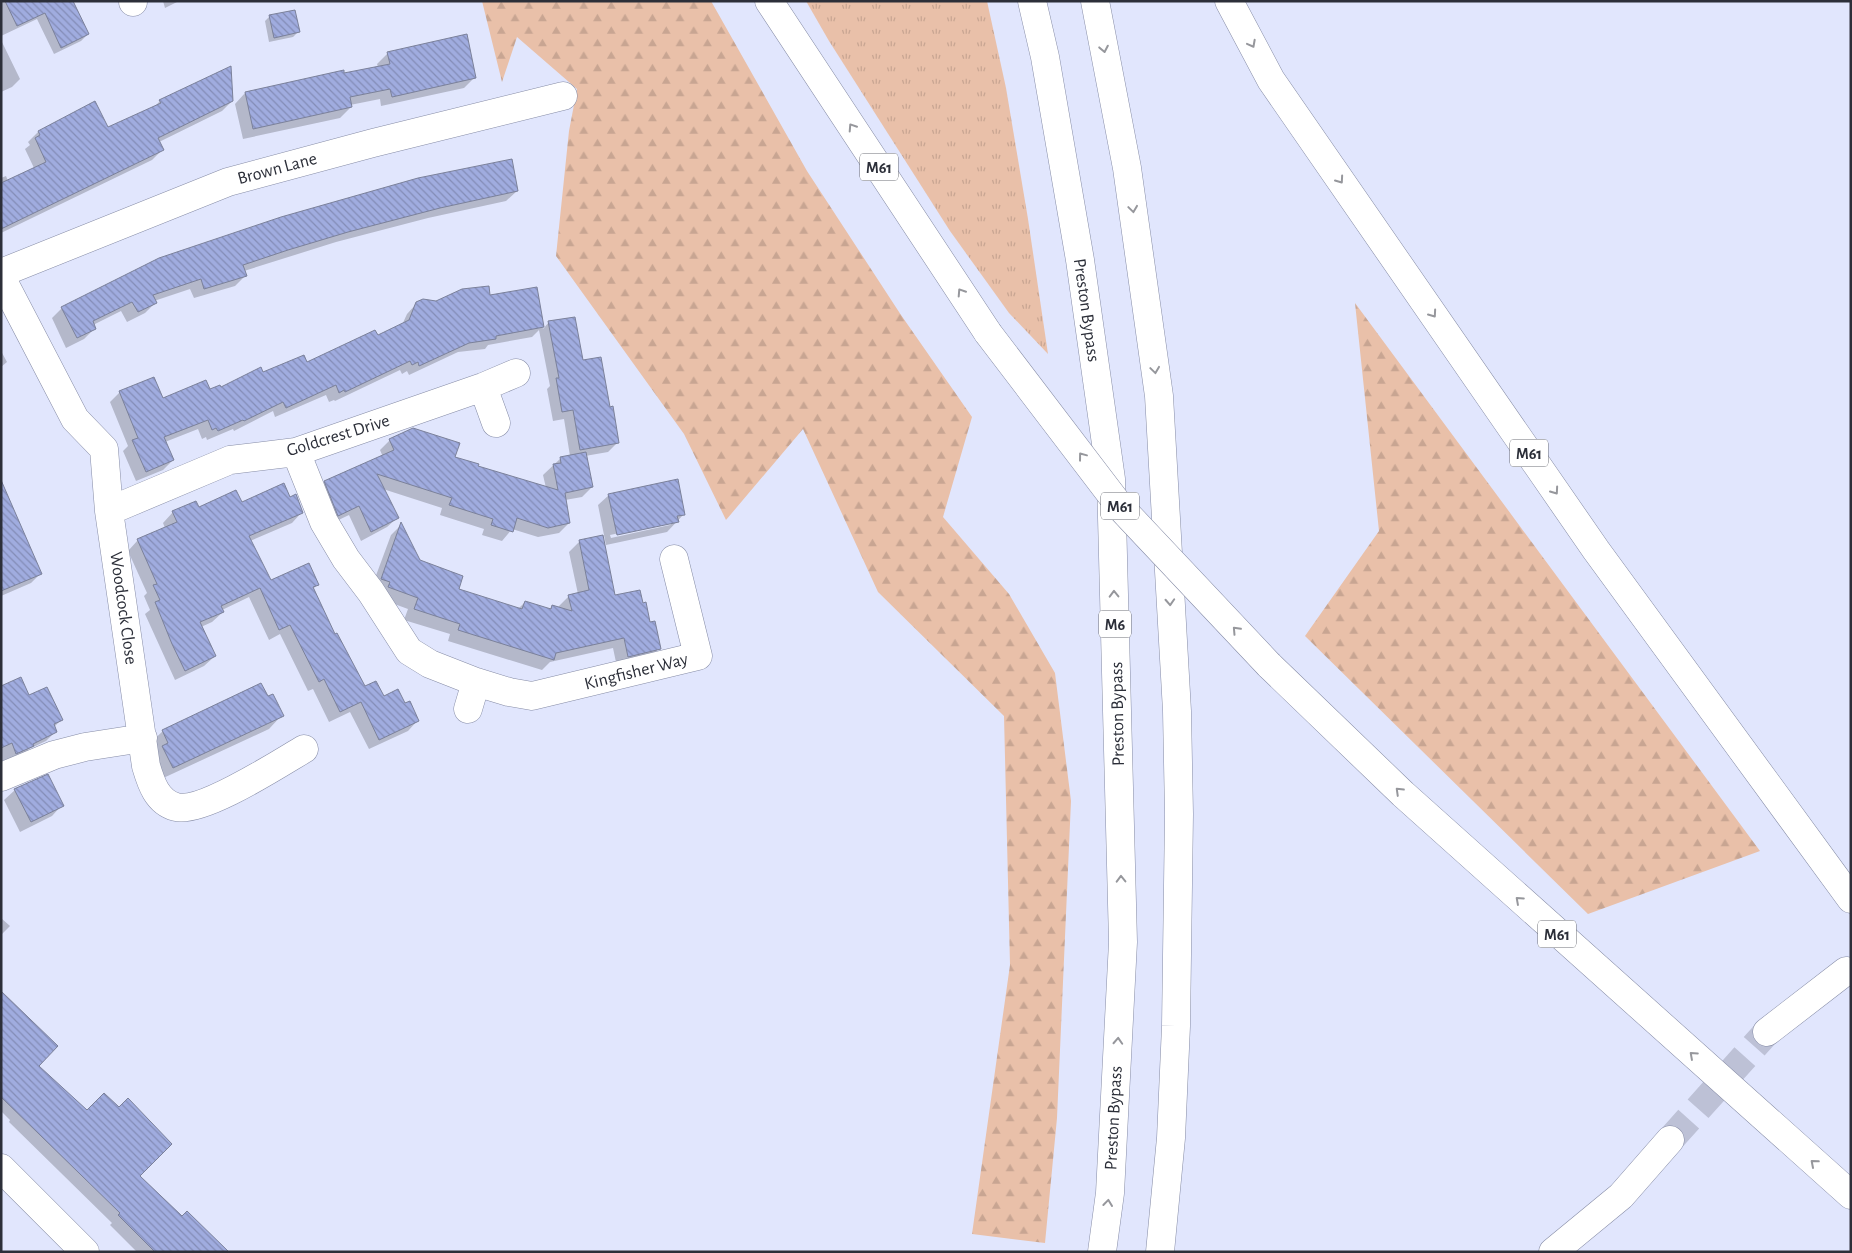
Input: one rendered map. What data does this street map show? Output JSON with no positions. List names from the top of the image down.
{
  "streets": {
    "main road": [
      "M61",
      "Brown Lane",
      "Preston Bypass",
      "Goldcrest Drive",
      "Woodcock Close",
      "M6",
      "Kingfisher Way"
    ]
  },
  "crossings": [
    ["Goldcrest Drive", "Woodcock Close"],
    ["Goldcrest Drive", "Kingfisher Way"]
  ]
}
